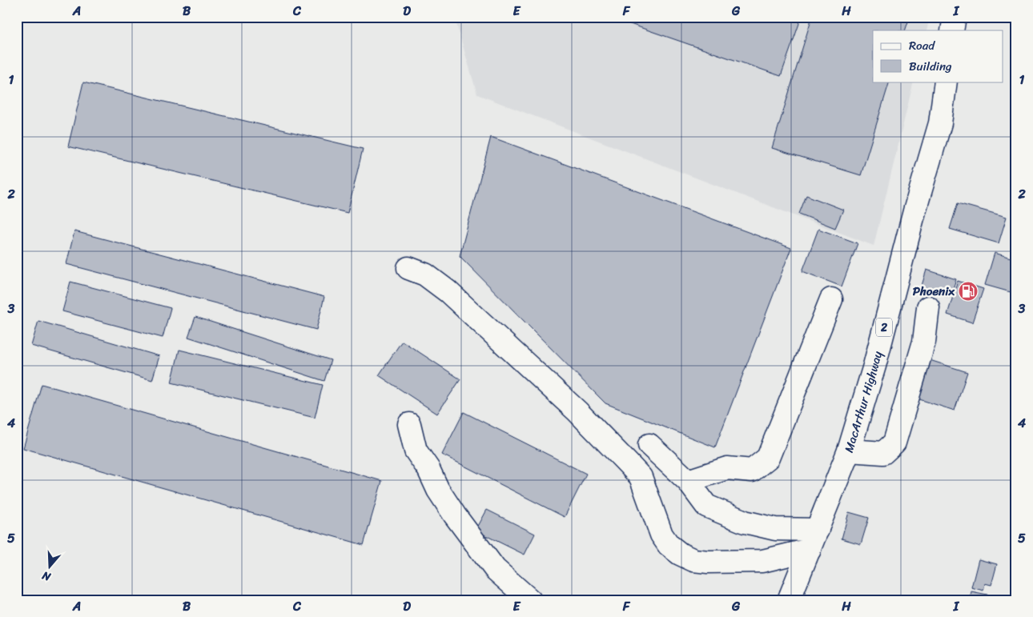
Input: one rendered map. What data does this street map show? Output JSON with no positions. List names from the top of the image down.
{
  "streets": {
    "main road": ["2", "MacArthur Highway"]
  },
  "places": {
    "fuel station": ["Phoenix"]
  },
  "legend": ["Road", "Building"],
  "north": "bottom",
  "grid": {
    "columns": [
      "A",
      "B",
      "C",
      "D",
      "E",
      "F",
      "G",
      "H",
      "I"
    ],
    "rows": [
      "1",
      "2",
      "3",
      "4",
      "5"
    ]
  }
}
